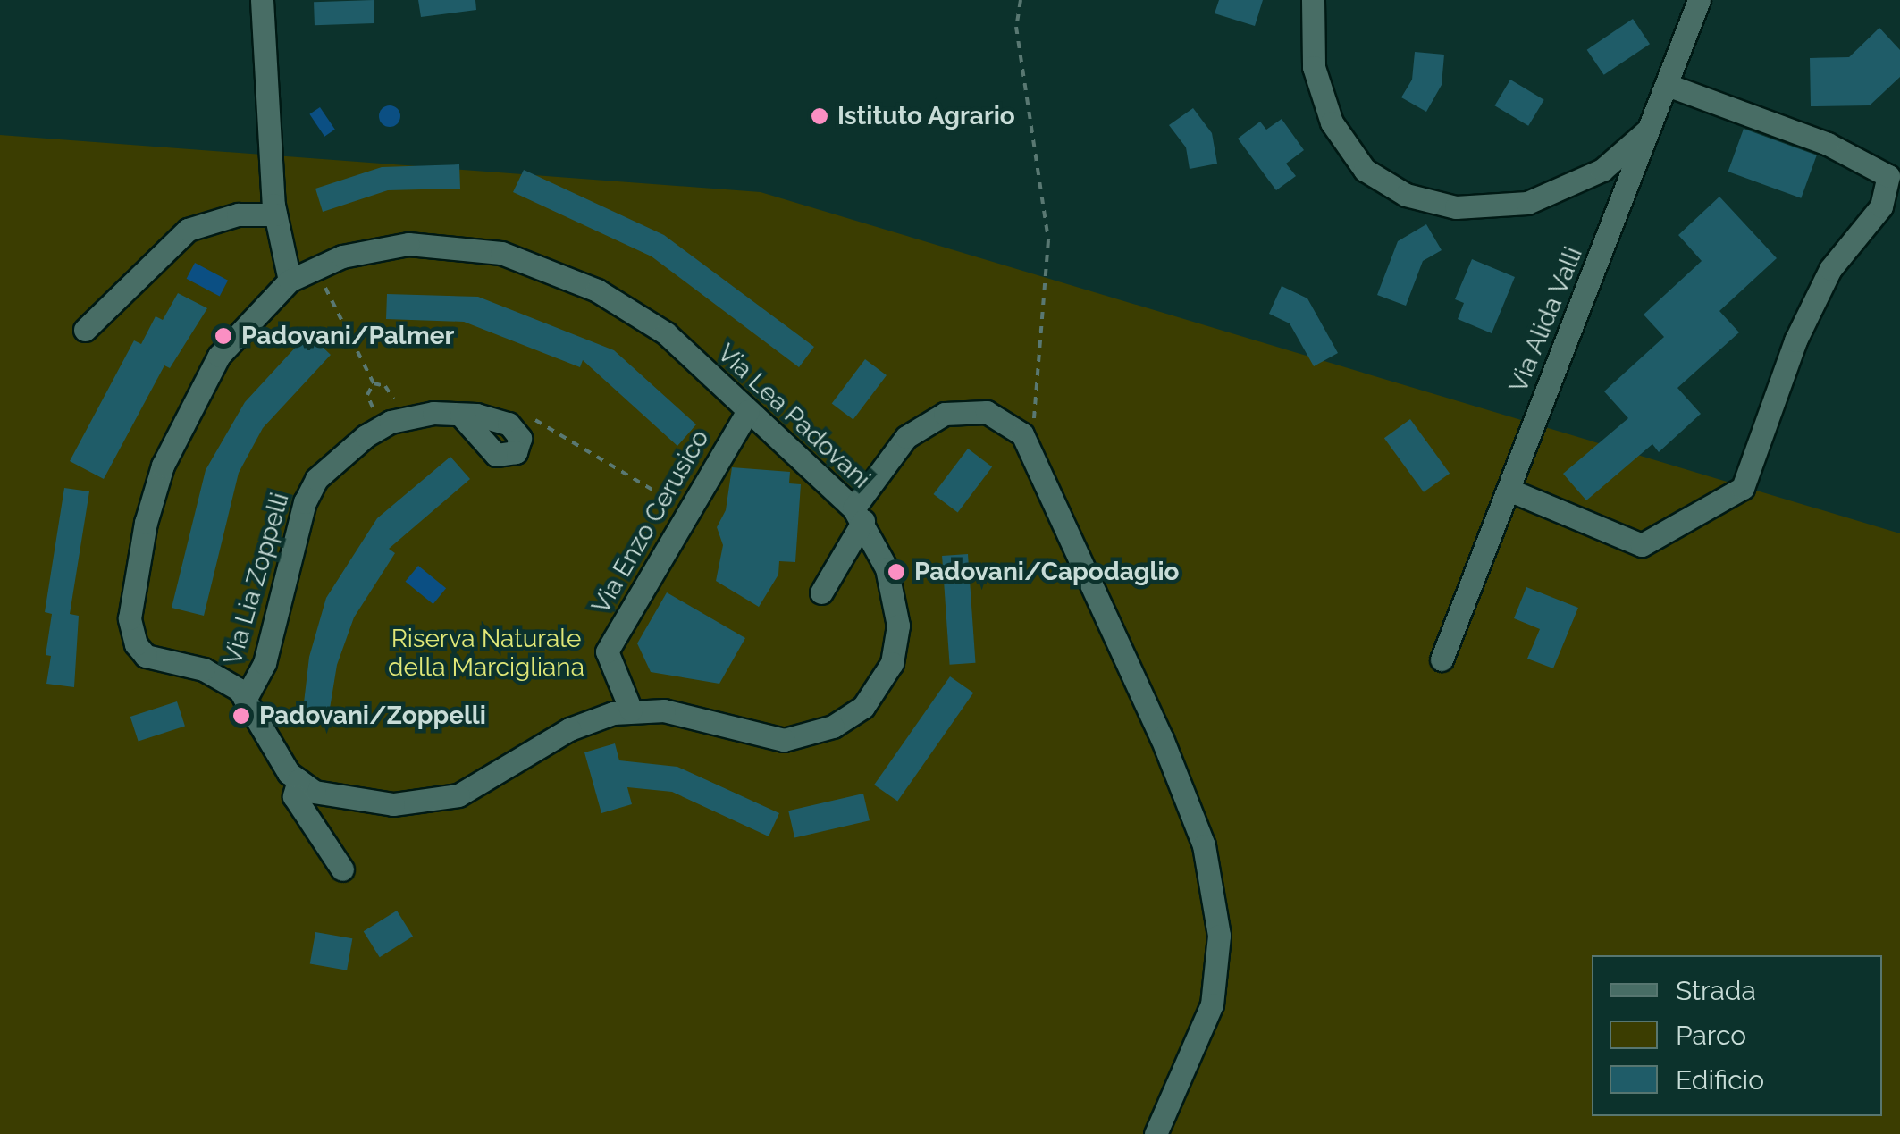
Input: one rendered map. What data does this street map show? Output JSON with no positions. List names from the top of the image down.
{
  "streets": {
    "street": [
      "Via Alida Valli",
      "Via Lea Padovani",
      "Via Enzo Cerusico",
      "Via Lia Zoppelli"
    ]
  },
  "crossings": [
    ["Via Lea Padovani", "Via Enzo Cerusico"],
    ["Via Lea Padovani", "Via Lia Zoppelli"]
  ],
  "parks": ["Riserva Naturale della Marcigliana"],
  "places": [
    "Istituto Agrario",
    "Padovani/Palmer",
    "Padovani/Capodaglio",
    "Padovani/Zoppelli"
  ],
  "legend": ["Strada", "Parco", "Edificio"]
}
